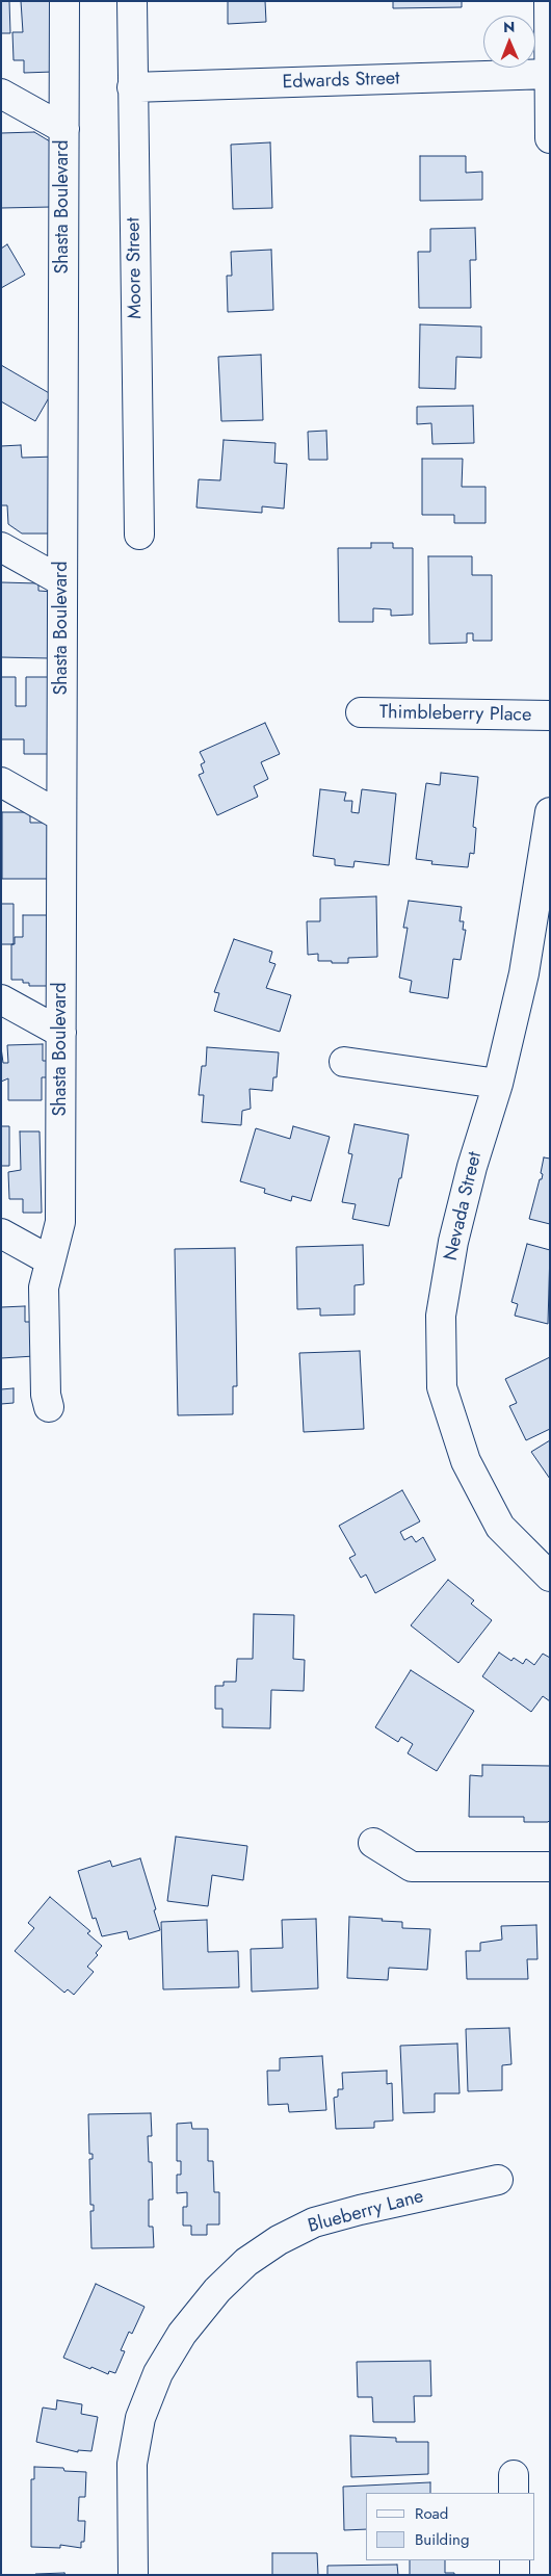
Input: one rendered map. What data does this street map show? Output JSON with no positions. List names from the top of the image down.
{
  "streets": {
    "street": [
      "Edwards Street",
      "Shasta Boulevard",
      "Moore Street",
      "Thimbleberry Place",
      "Nevada Street",
      "Blueberry Lane"
    ]
  },
  "crossings": [
    ["Edwards Street", "Moore Street"]
  ],
  "legend": ["Road", "Building"],
  "north": "top"
}
